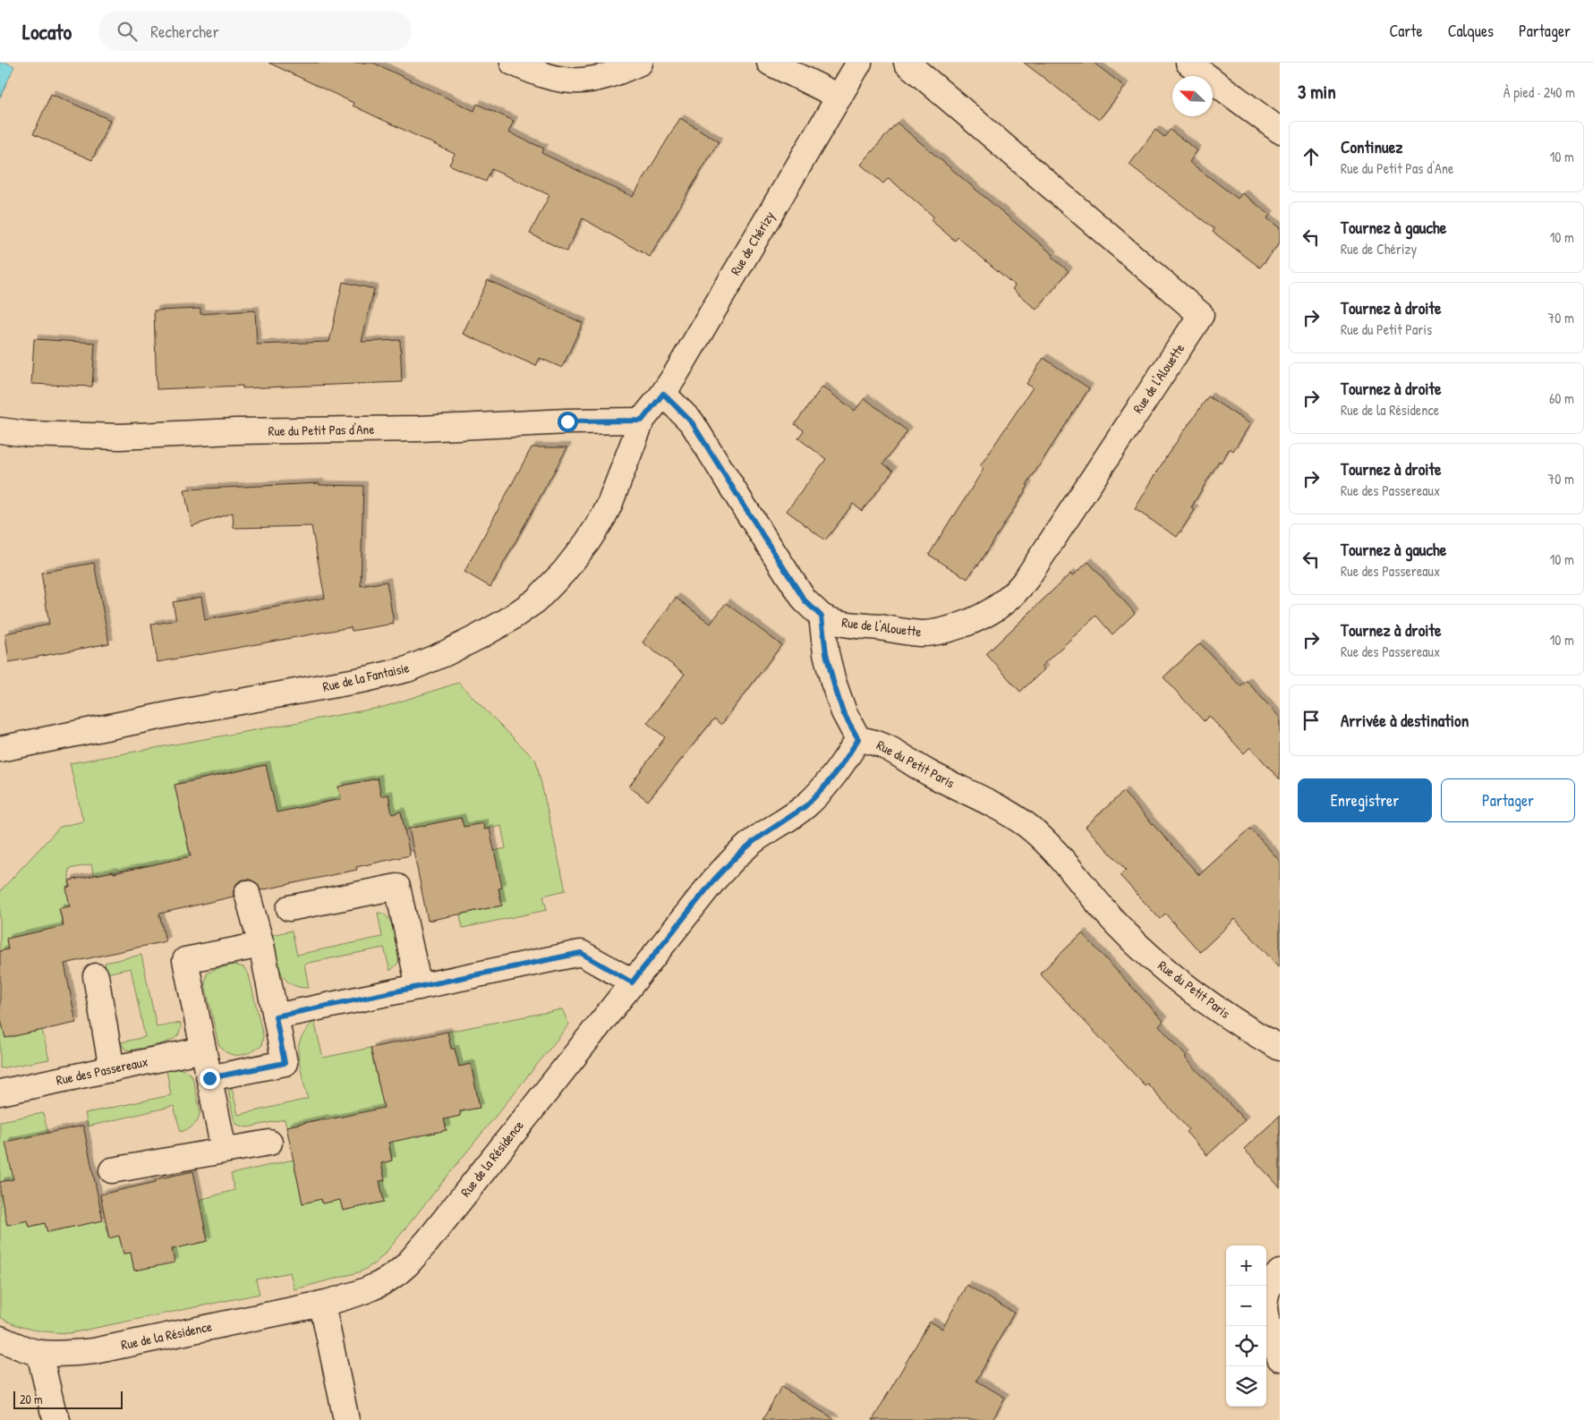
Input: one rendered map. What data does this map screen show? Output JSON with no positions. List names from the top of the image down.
{
  "streets": {
    "street": [
      "Rue de Chérizy",
      "Rue de l'Alouette",
      "Rue du Petit Pas d'Ane",
      "Rue de la Fantaisie",
      "Rue du Petit Paris",
      "Rue des Passereaux",
      "Rue de la Résidence"
    ]
  },
  "crossings": [
    ["Rue de Chérizy", "Rue du Petit Pas d'Ane"],
    ["Rue de Chérizy", "Rue de la Fantaisie"],
    ["Rue de l'Alouette", "Rue du Petit Paris"],
    ["Rue du Petit Pas d'Ane", "Rue de la Fantaisie"],
    ["Rue du Petit Paris", "Rue de la Résidence"]
  ],
  "scale_bar": "20 m",
  "north": "top left",
  "page": {
    "header": "Locato",
    "search": "Rechercher",
    "nav": ["Carte", "Calques", "Partager"],
    "heading": ["3 min", "À pied · 240 m"],
    "list": [
      ["Continuez", "Rue du Petit Pas d'Ane", "10 m"],
      ["Tournez à gauche", "Rue de Chérizy", "10 m"],
      ["Tournez à droite", "Rue du Petit Paris", "70 m"],
      ["Tournez à droite", "Rue de la Résidence", "60 m"],
      ["Tournez à droite", "Rue des Passereaux", "70 m"],
      ["Tournez à gauche", "Rue des Passereaux", "10 m"],
      ["Tournez à droite", "Rue des Passereaux", "10 m"],
      "Arrivée à destination"
    ],
    "buttons": ["Enregistrer", "Partager"],
    "map_buttons": ["+", "−"],
    "scale": "20 m"
  }
}
